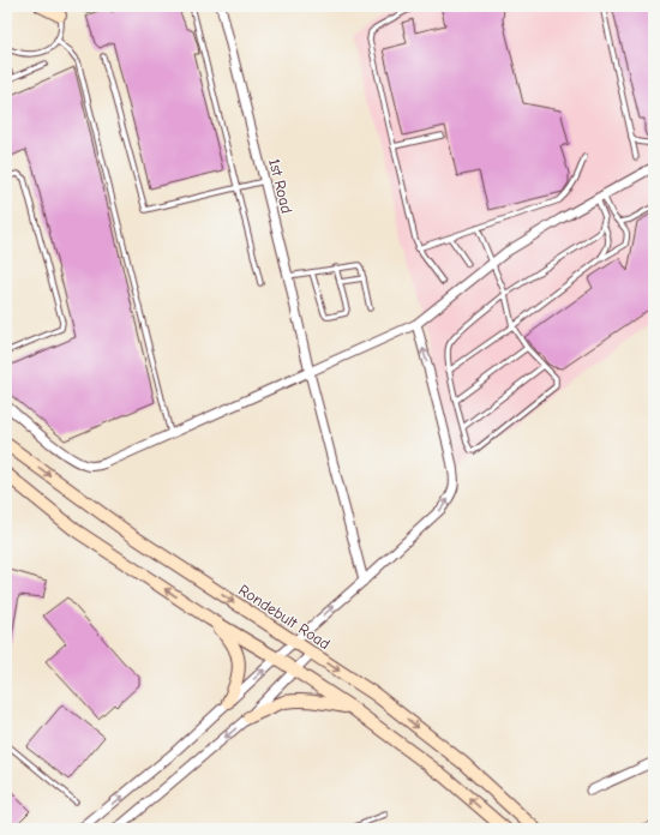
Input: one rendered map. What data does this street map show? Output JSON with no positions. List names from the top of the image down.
{
  "streets": {
    "main road": ["Rondebult Road"],
    "street": ["1st Road"]
  }
}
